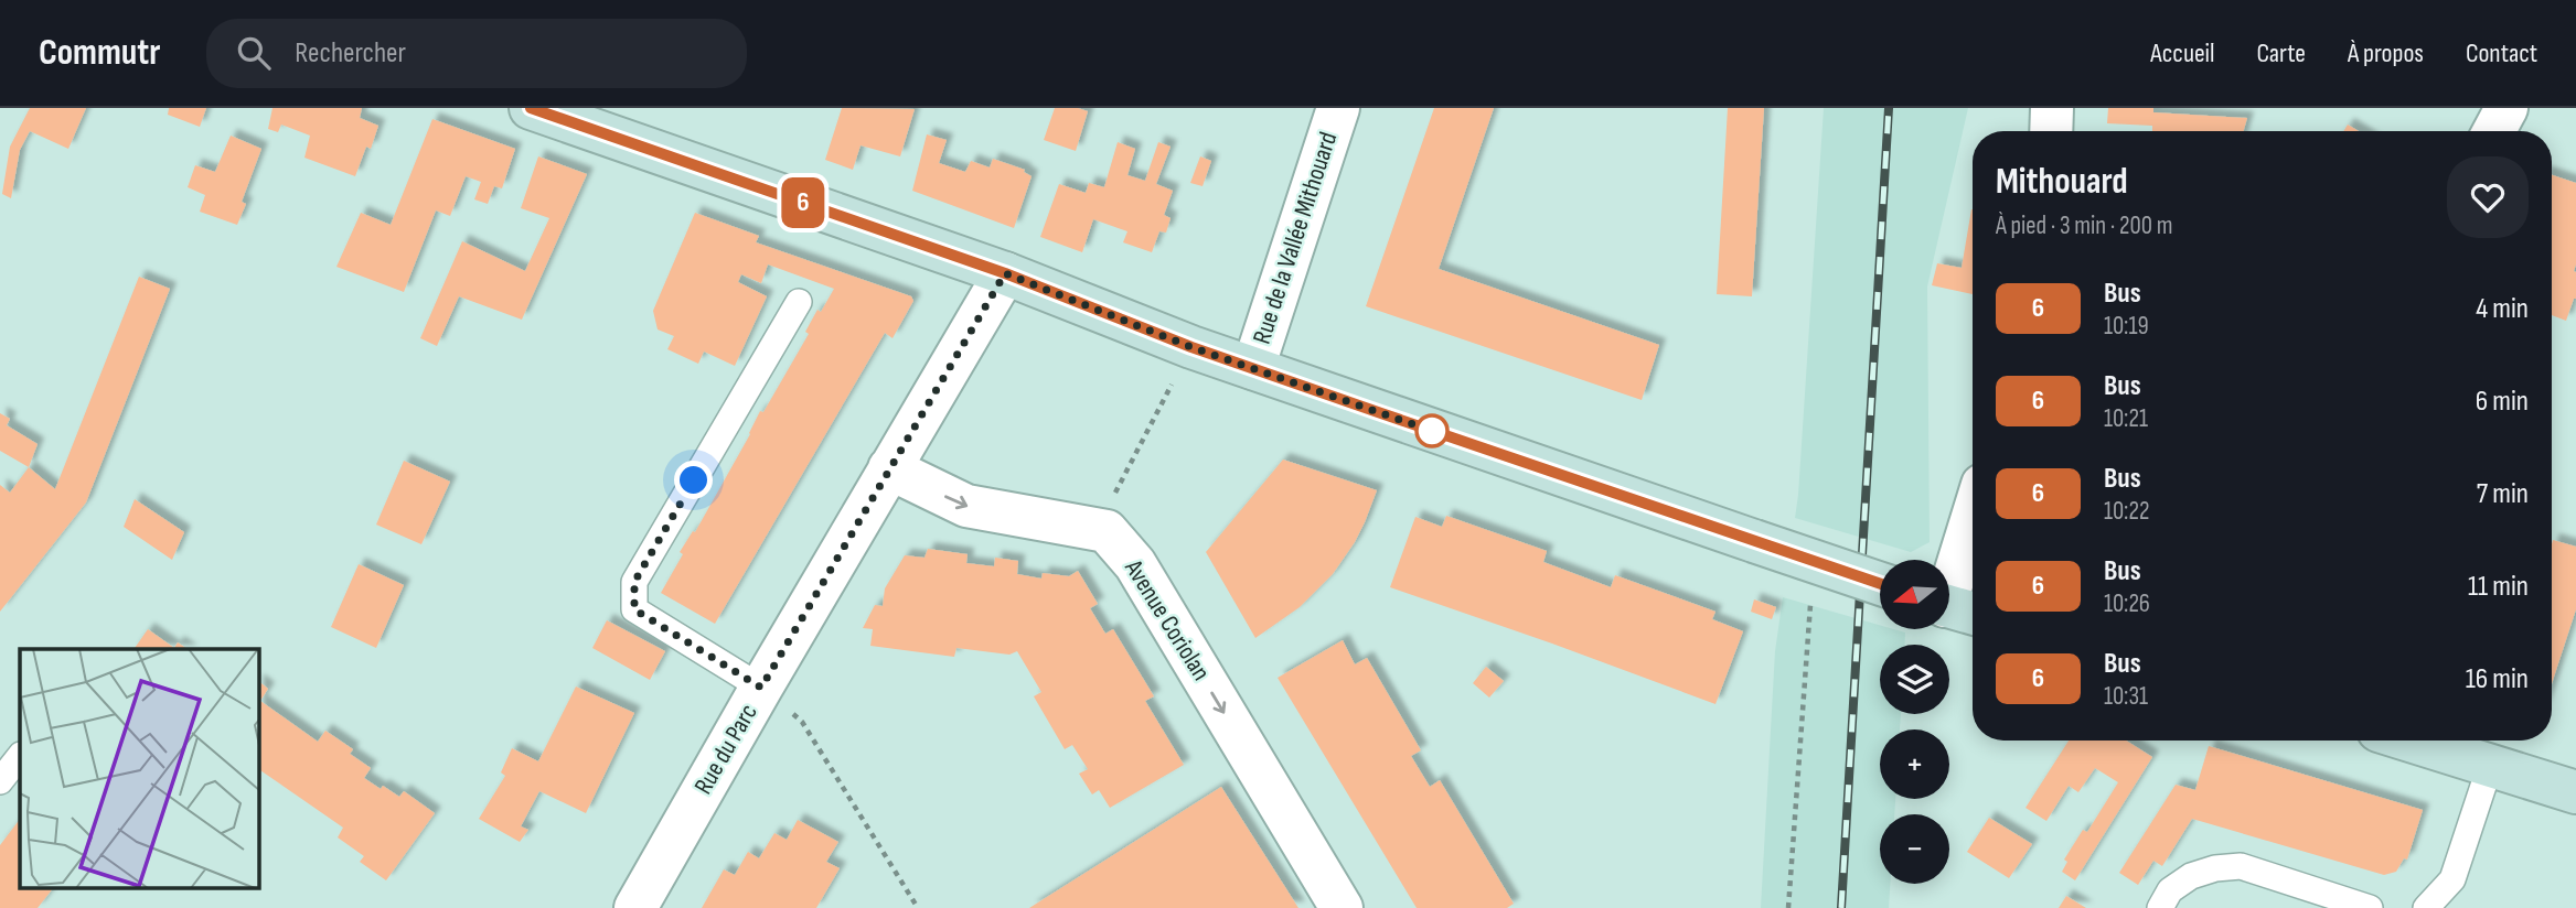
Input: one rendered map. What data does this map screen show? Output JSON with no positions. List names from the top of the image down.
{
  "streets": {
    "street": ["Rue de la Vallée Mithouard", "Avenue Coriolan", "Rue du Parc"]
  },
  "one_way": ["Avenue Coriolan"],
  "lines": ["bus line 6"],
  "north": "left",
  "page": {
    "header": "Commutr",
    "search": "Rechercher",
    "nav": [
      "Accueil",
      "Carte",
      "À propos",
      "Contact"
    ],
    "on_map": "6",
    "heading": ["Mithouard", "À pied · 3 min · 200 m"],
    "list": [
      {
        "mark": "6",
        "name": "Bus",
        "note": "10:19",
        "value": "4 min"
      },
      {
        "mark": "6",
        "name": "Bus",
        "note": "10:21",
        "value": "6 min"
      },
      {
        "mark": "6",
        "name": "Bus",
        "note": "10:22",
        "value": "7 min"
      },
      {
        "mark": "6",
        "name": "Bus",
        "note": "10:26",
        "value": "11 min"
      },
      {
        "mark": "6",
        "name": "Bus",
        "note": "10:31",
        "value": "16 min"
      }
    ],
    "map_buttons": ["+", "−"]
  }
}
